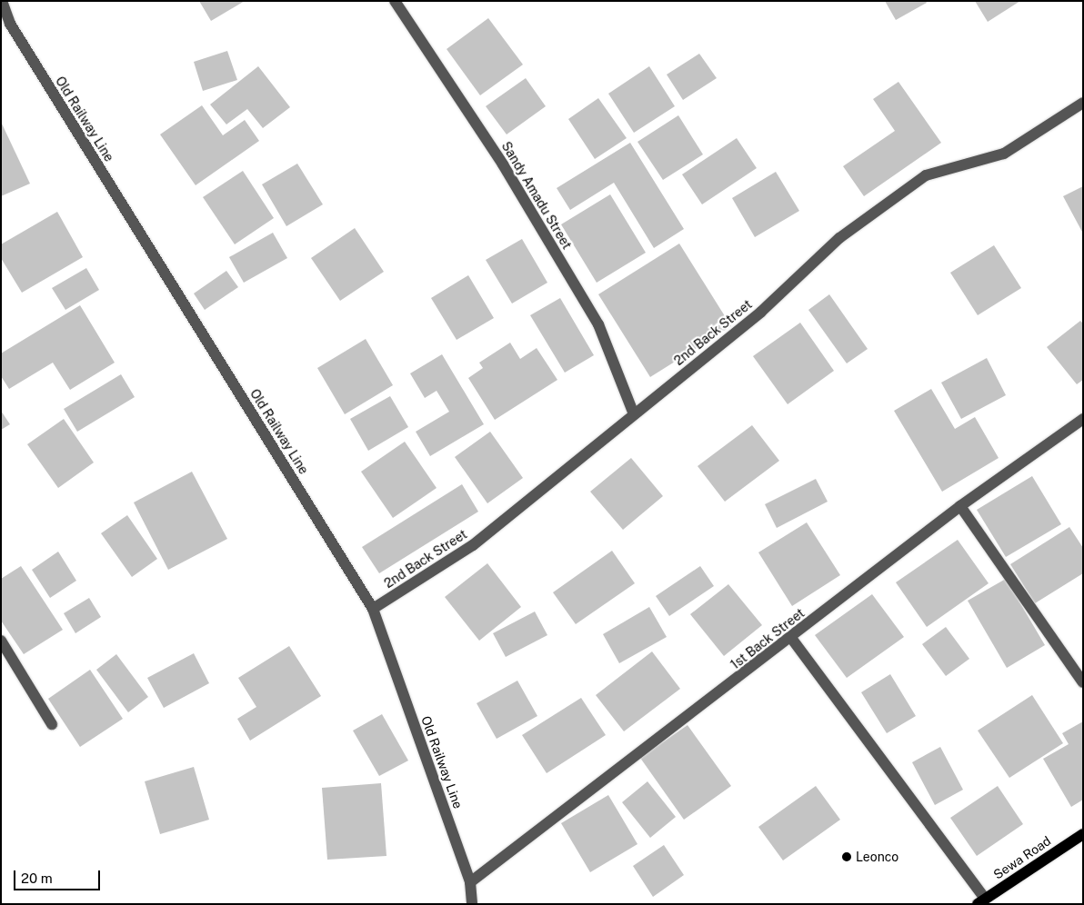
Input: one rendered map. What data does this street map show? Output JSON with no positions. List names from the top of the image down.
{
  "streets": {
    "main road": ["Sewa Road"],
    "street": [
      "Old Railway Line",
      "Sandy Amadu Street",
      "2nd Back Street",
      "1st Back Street"
    ]
  },
  "crossings": [
    ["Old Railway Line", "2nd Back Street"],
    ["Old Railway Line", "1st Back Street"],
    ["Sandy Amadu Street", "2nd Back Street"]
  ],
  "places": ["Leonco"],
  "scale_bar": "20 m"
}
